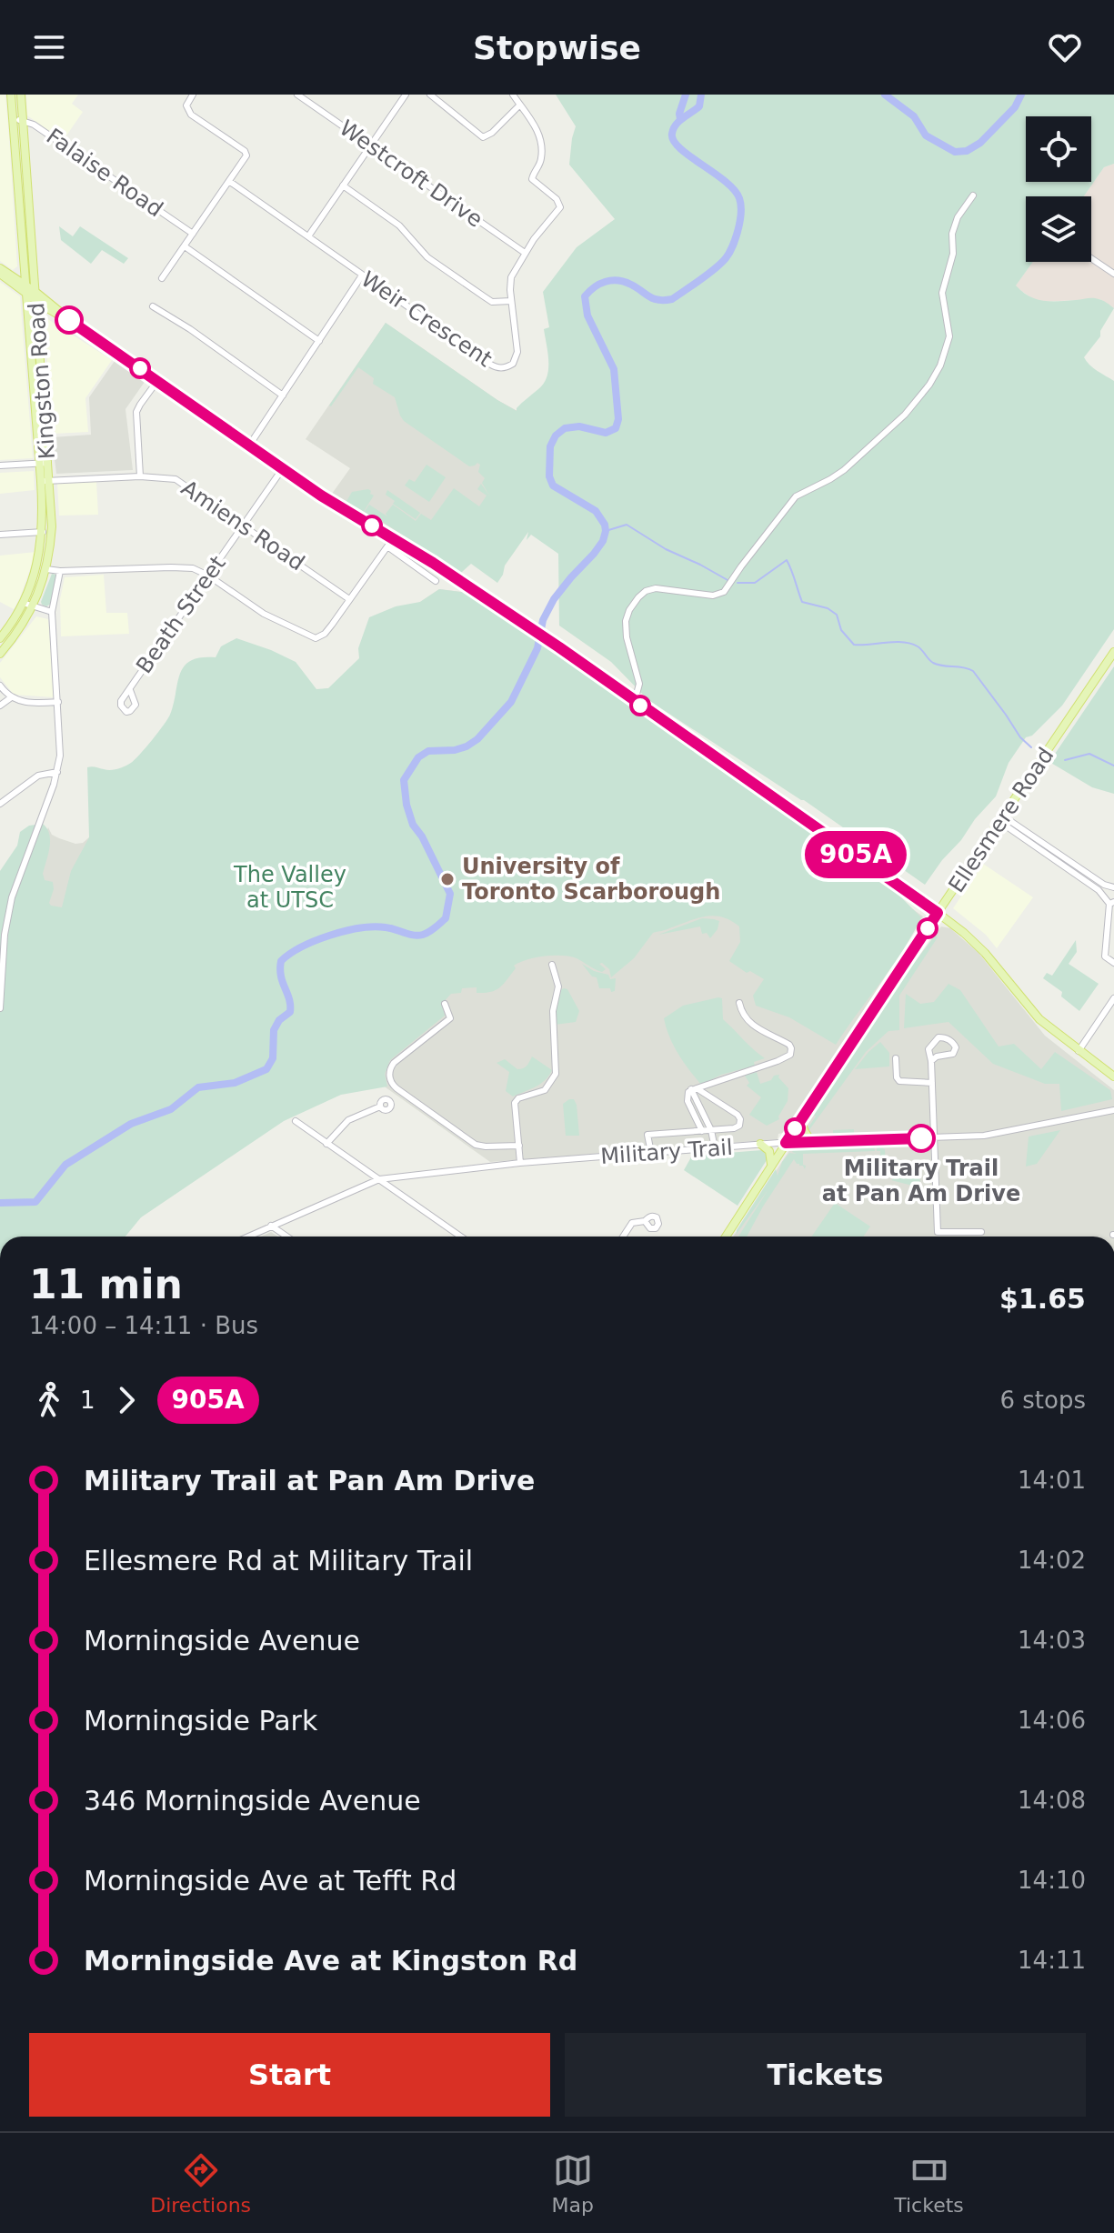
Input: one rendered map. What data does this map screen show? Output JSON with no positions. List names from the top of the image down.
{
  "streets": {
    "main road": ["Kingston Road", "Ellesmere Road"],
    "street": [
      "Falaise Road",
      "Westcroft Drive",
      "Weir Crescent",
      "Amiens Road",
      "Beath Street",
      "Military Trail"
    ]
  },
  "crossings": [
    ["Falaise Road", "Kingston Road"],
    ["Westcroft Drive", "Weir Crescent"],
    ["Kingston Road", "Amiens Road"],
    ["Amiens Road", "Beath Street"],
    ["Ellesmere Road", "Military Trail"]
  ],
  "parks": ["The Valley at UTSC"],
  "places": ["University of Toronto Scarborough", "Military Trail at Pan Am Drive"],
  "lines": ["bus line 905A"],
  "page": {
    "header": "Stopwise",
    "on_map": "905A",
    "heading": ["11 min", "14:00 – 14:11 · Bus", "$1.65"],
    "legs": ["1", "905A", "6 stops"],
    "list": [
      {
        "name": "Military Trail at Pan Am Drive",
        "value": "14:01"
      },
      {
        "name": "Ellesmere Rd at Military Trail",
        "value": "14:02"
      },
      {
        "name": "Morningside Avenue",
        "value": "14:03"
      },
      {
        "name": "Morningside Park",
        "value": "14:06"
      },
      {
        "name": "346 Morningside Avenue",
        "value": "14:08"
      },
      {
        "name": "Morningside Ave at Tefft Rd",
        "value": "14:10"
      },
      {
        "name": "Morningside Ave at Kingston Rd",
        "value": "14:11"
      }
    ],
    "buttons": ["Start", "Tickets"],
    "tabs": ["Directions", "Map", "Tickets"]
  }
}
